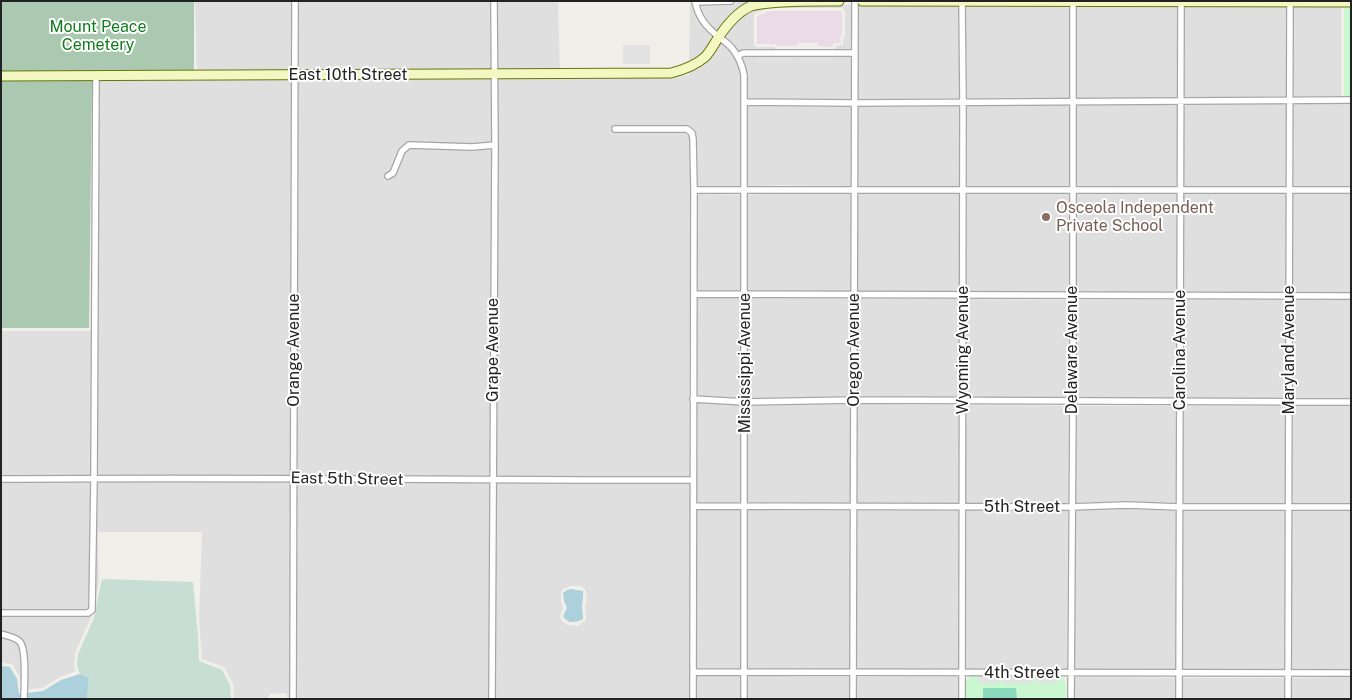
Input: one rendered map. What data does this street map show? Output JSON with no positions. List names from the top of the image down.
{
  "streets": {
    "street": [
      "East 10th Street",
      "Orange Avenue",
      "Grape Avenue",
      "Oregon Avenue",
      "Wyoming Avenue",
      "Delaware Avenue",
      "Carolina Avenue",
      "Maryland Avenue",
      "Mississippi Avenue",
      "East 5th Street",
      "5th Street",
      "4th Street"
    ]
  },
  "crossings": [
    ["East 10th Street", "Orange Avenue"],
    ["East 10th Street", "Grape Avenue"],
    ["Orange Avenue", "East 5th Street"],
    ["Grape Avenue", "East 5th Street"],
    ["Oregon Avenue", "5th Street"],
    ["Oregon Avenue", "4th Street"],
    ["Wyoming Avenue", "5th Street"],
    ["Wyoming Avenue", "4th Street"],
    ["Delaware Avenue", "5th Street"],
    ["Delaware Avenue", "4th Street"],
    ["Carolina Avenue", "5th Street"],
    ["Carolina Avenue", "4th Street"],
    ["Maryland Avenue", "5th Street"],
    ["Maryland Avenue", "4th Street"],
    ["Mississippi Avenue", "5th Street"],
    ["Mississippi Avenue", "4th Street"]
  ],
  "parks": ["Mount Peace Cemetery"],
  "places": ["Osceola Independent Private School"]
}
